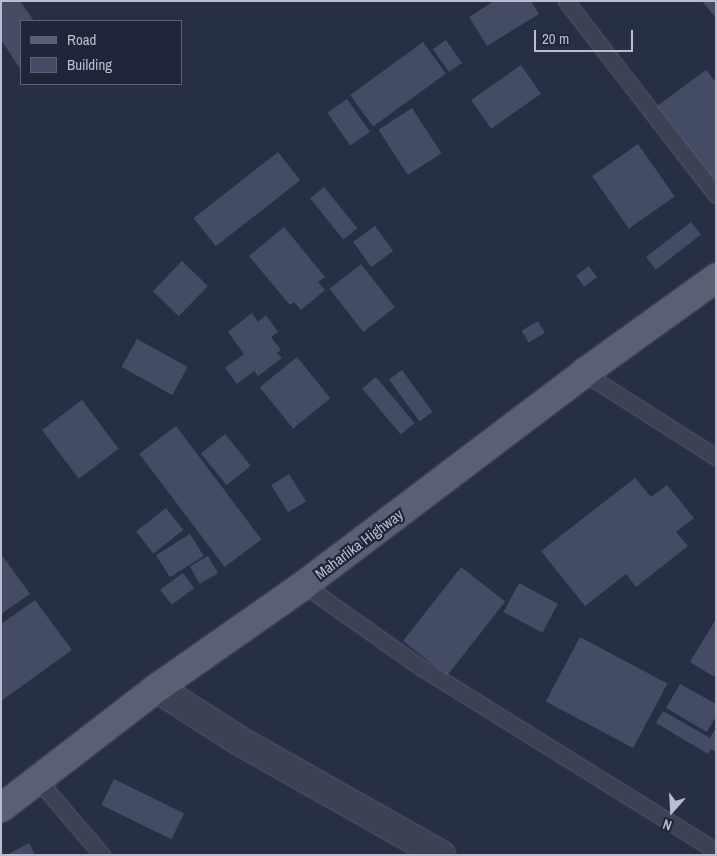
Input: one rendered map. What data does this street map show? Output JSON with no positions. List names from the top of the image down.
{
  "streets": {
    "main road": ["Maharlika Highway"]
  },
  "legend": ["Road", "Building"],
  "scale_bar": "20 m",
  "north": "bottom"
}
